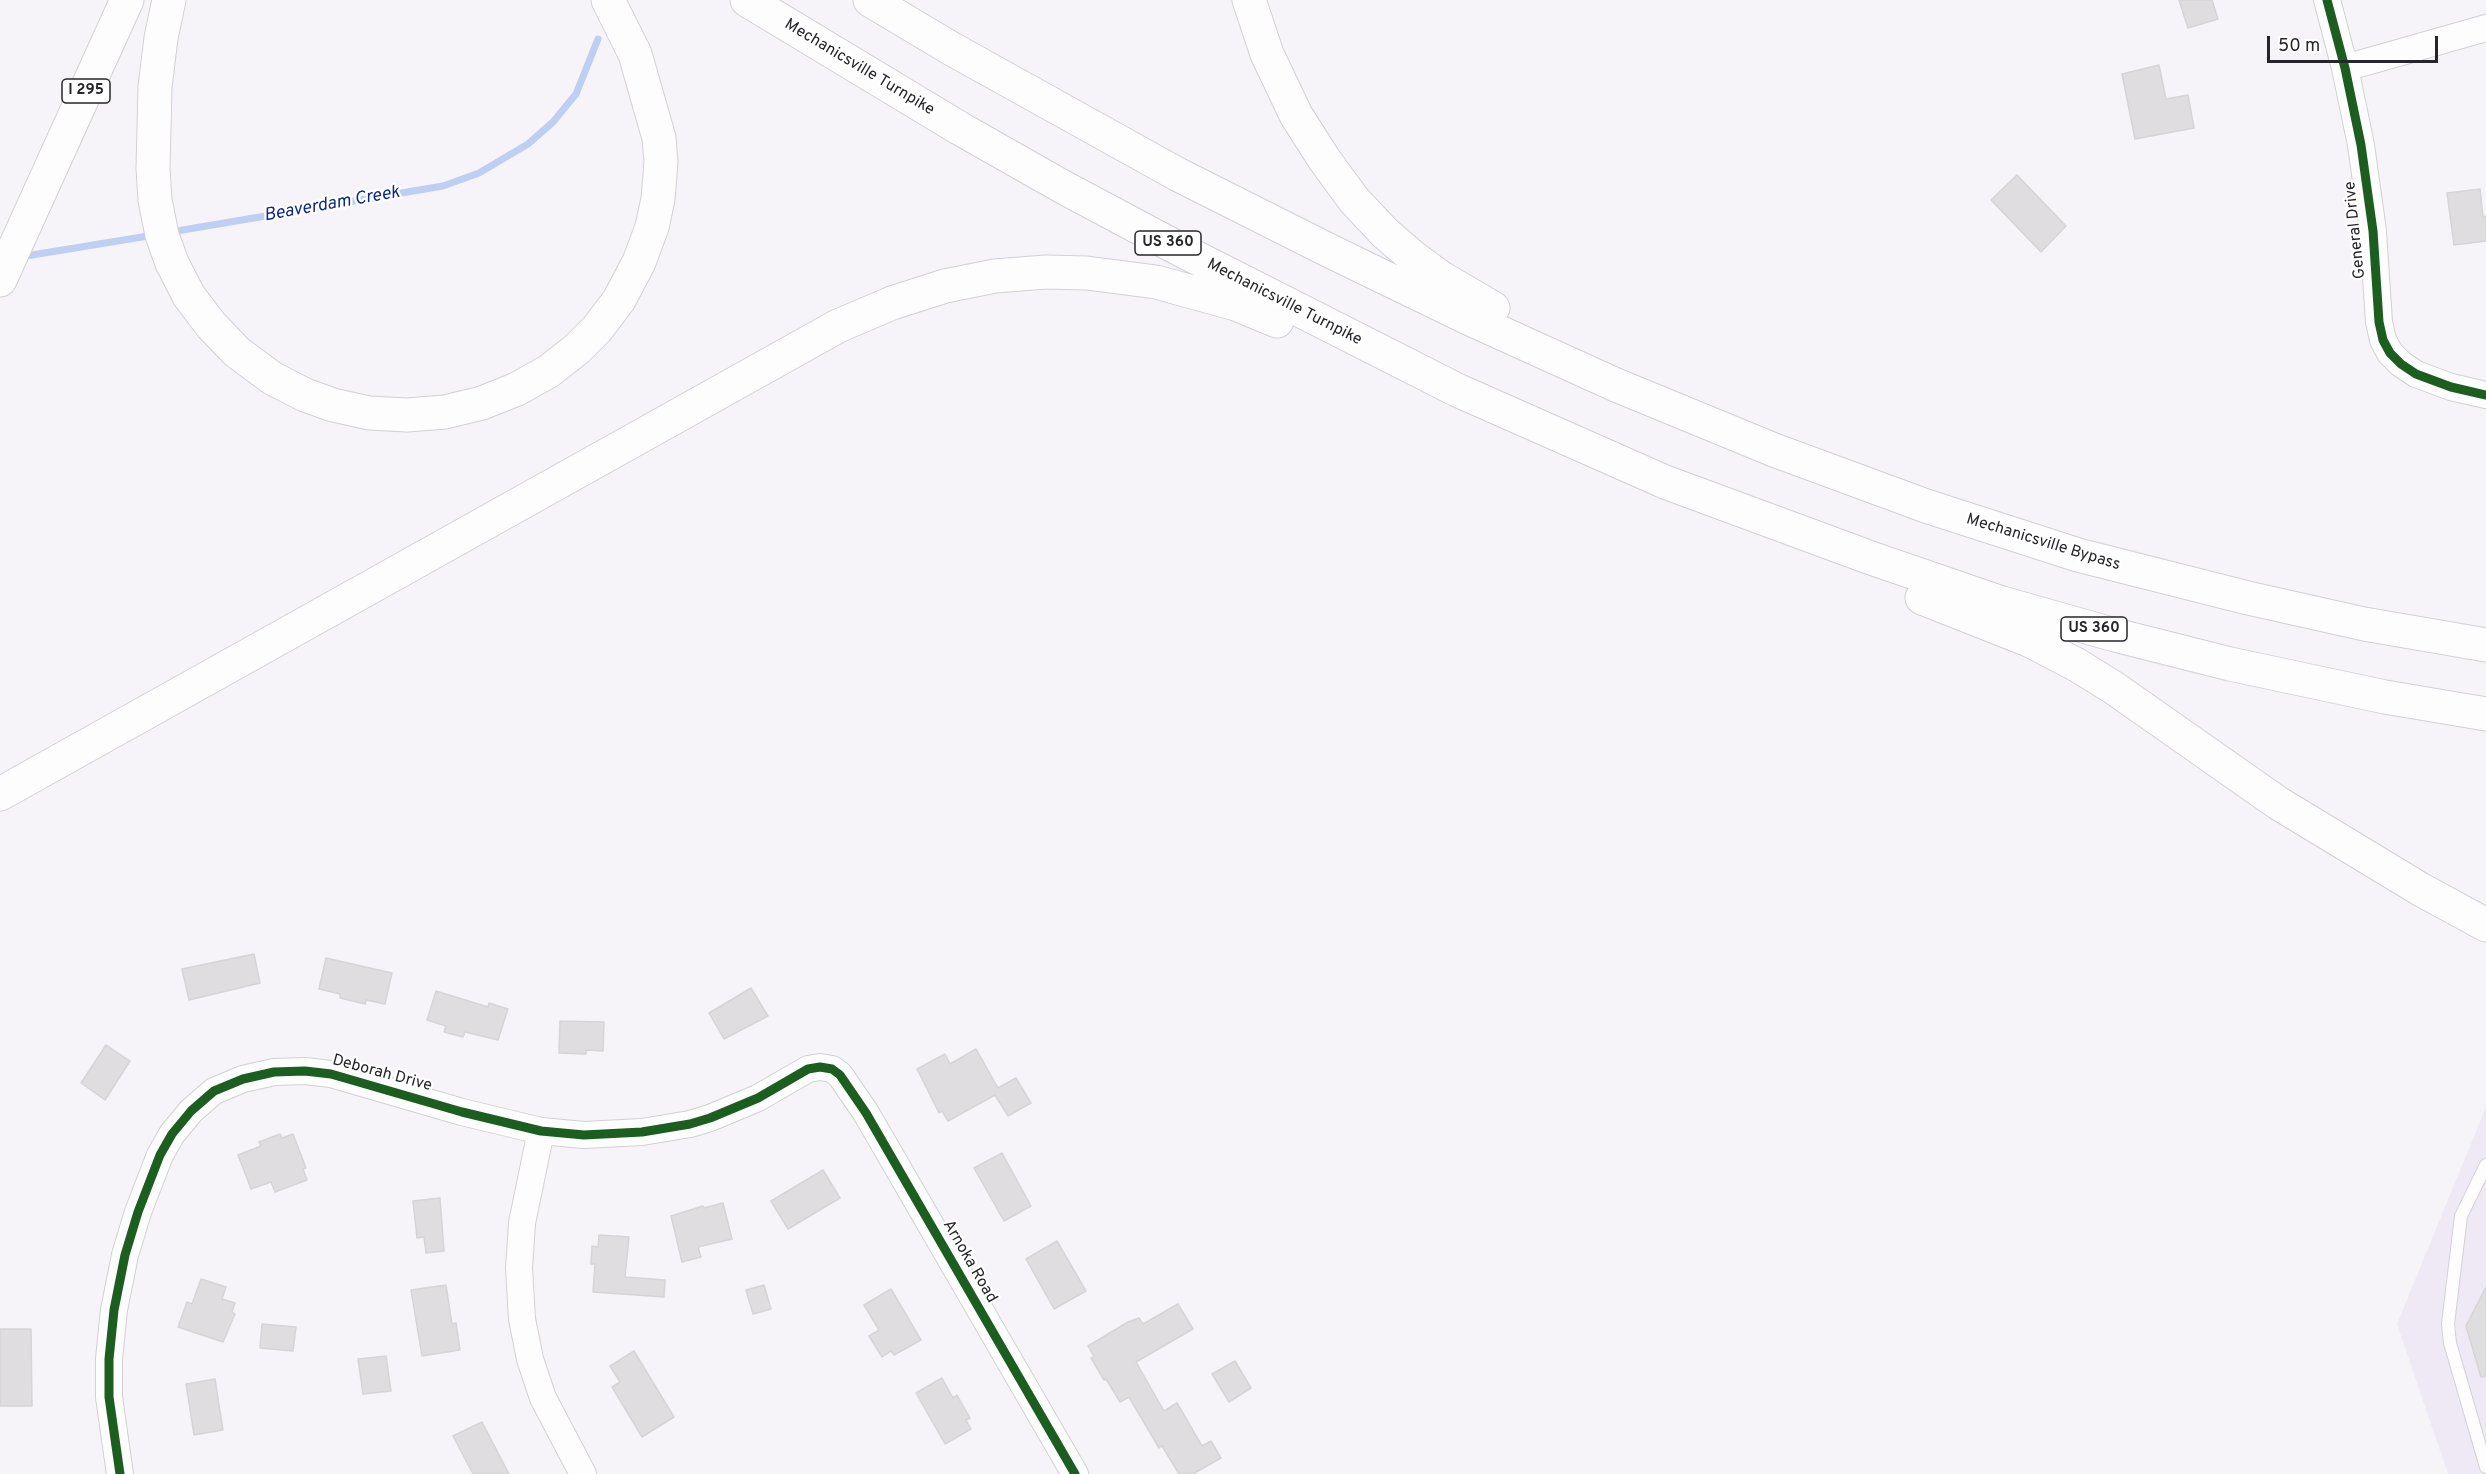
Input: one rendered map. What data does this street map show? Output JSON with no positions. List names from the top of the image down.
{
  "streets": {
    "highway": [
      "Mechanicsville Turnpike",
      "I 295",
      "US 360",
      "Mechanicsville Bypass"
    ],
    "street": ["General Drive", "Deborah Drive", "Arnoka Road"]
  },
  "crossings": [
    ["Mechanicsville Turnpike", "US 360"],
    ["Deborah Drive", "Arnoka Road"]
  ],
  "water": ["Beaverdam Creek"],
  "scale_bar": "50 m"
}
